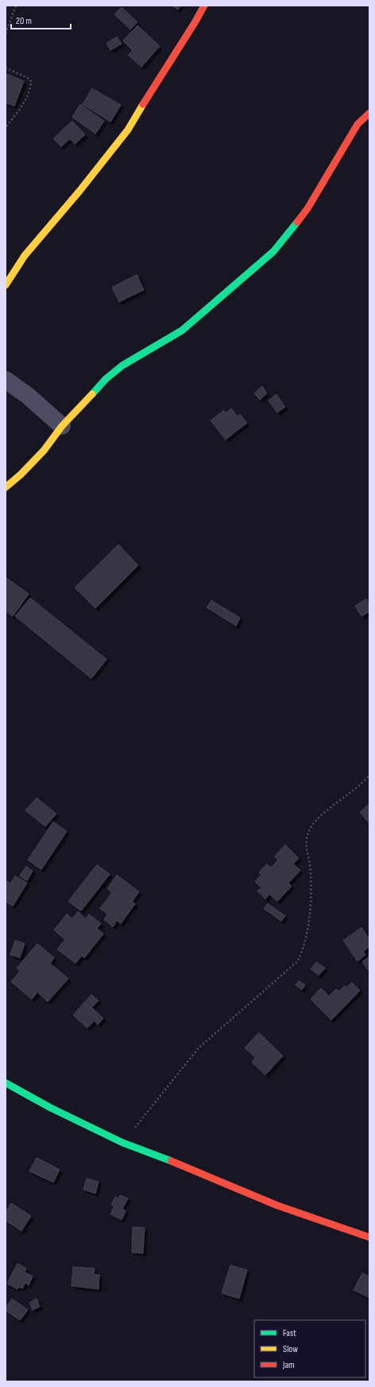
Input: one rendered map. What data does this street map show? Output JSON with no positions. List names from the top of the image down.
{
  "legend": ["Fast", "Slow", "Jam"],
  "scale_bar": "20 m"
}
